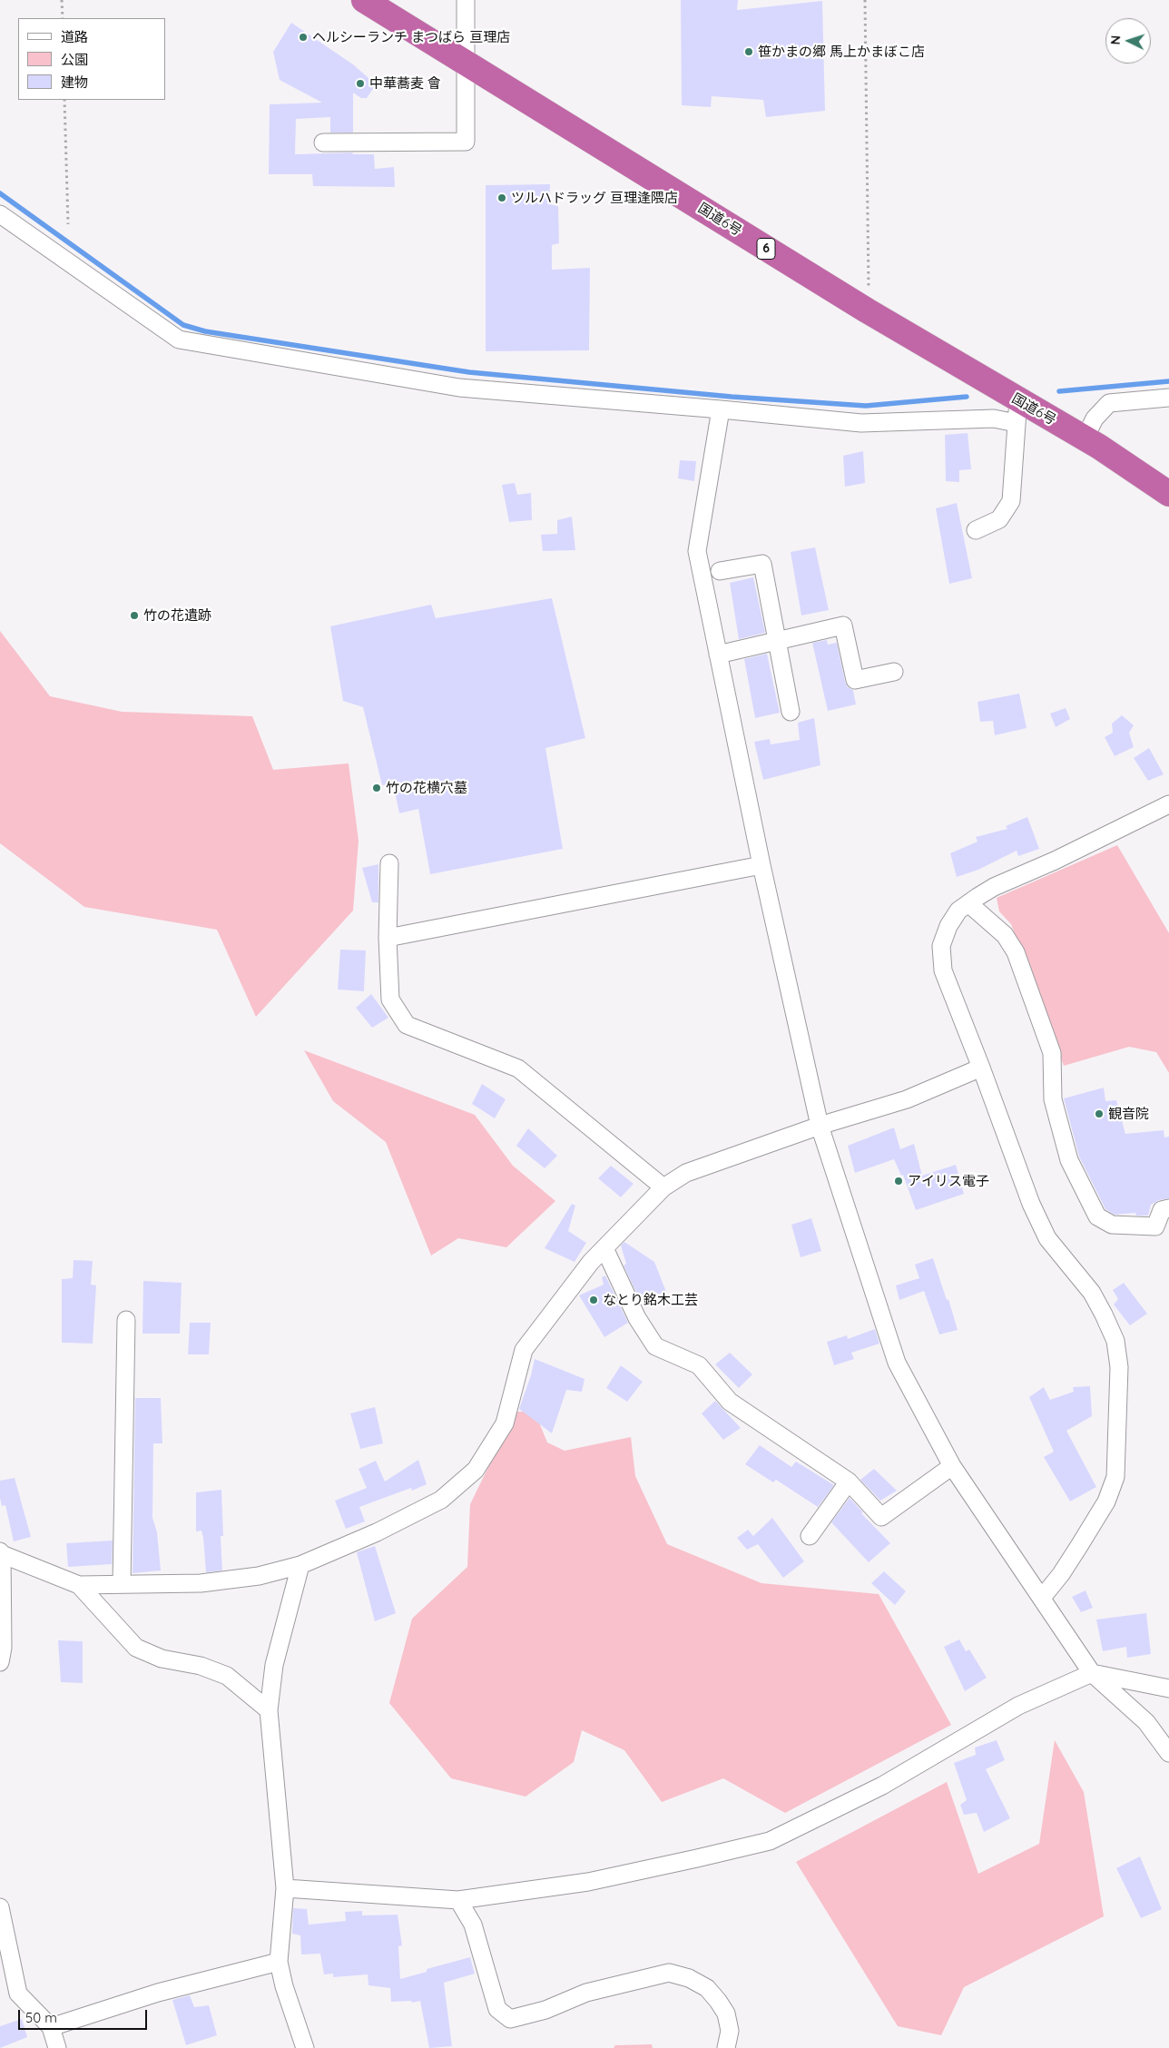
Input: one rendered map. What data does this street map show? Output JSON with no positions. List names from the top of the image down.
{
  "streets": {
    "highway": ["国道6号", "6"]
  },
  "places": [
    "ヘルシーランチ まつばら 亘理店",
    "笹かまの郷 馬上かまぼこ店",
    "中華蕎麦 會",
    "ツルハドラッグ 亘理逢隈店",
    "竹の花遺跡",
    "竹の花横穴墓",
    "観音院",
    "アイリス電子",
    "なとり銘木工芸"
  ],
  "legend": ["道路", "公園", "建物"],
  "scale_bar": "50 m",
  "north": "left"
}
